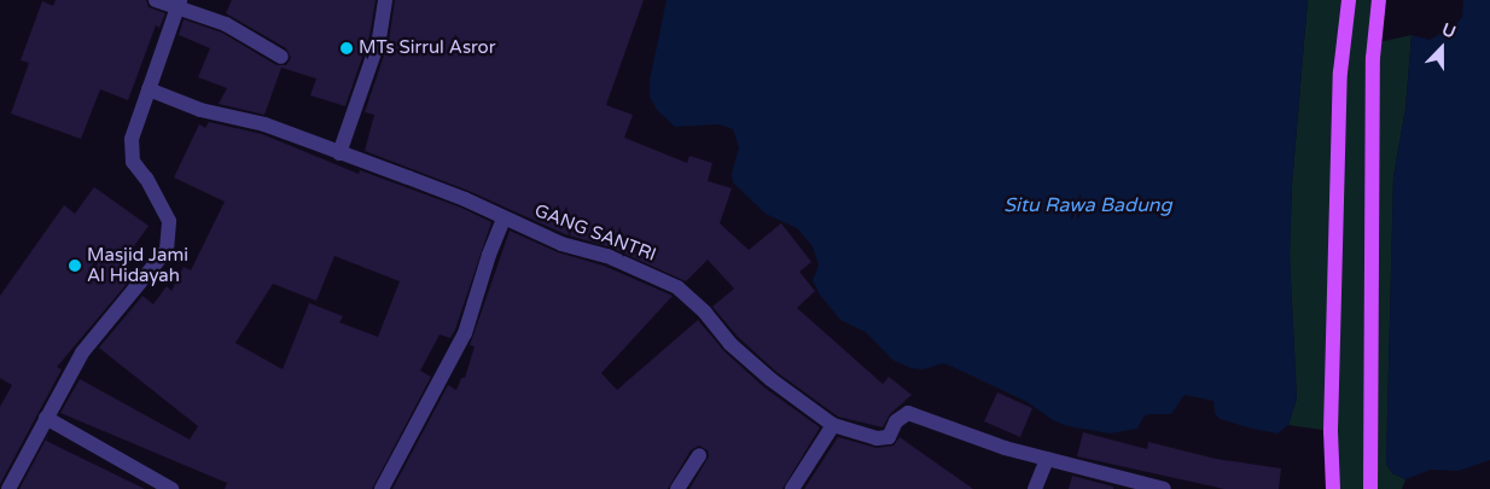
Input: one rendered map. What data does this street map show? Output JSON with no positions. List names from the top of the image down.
{
  "streets": {
    "street": ["GANG SANTRI"]
  },
  "water": ["Situ Rawa Badung"],
  "places": ["MTs Sirrul Asror", "Masjid Jami Al Hidayah"],
  "north": "top"
}
